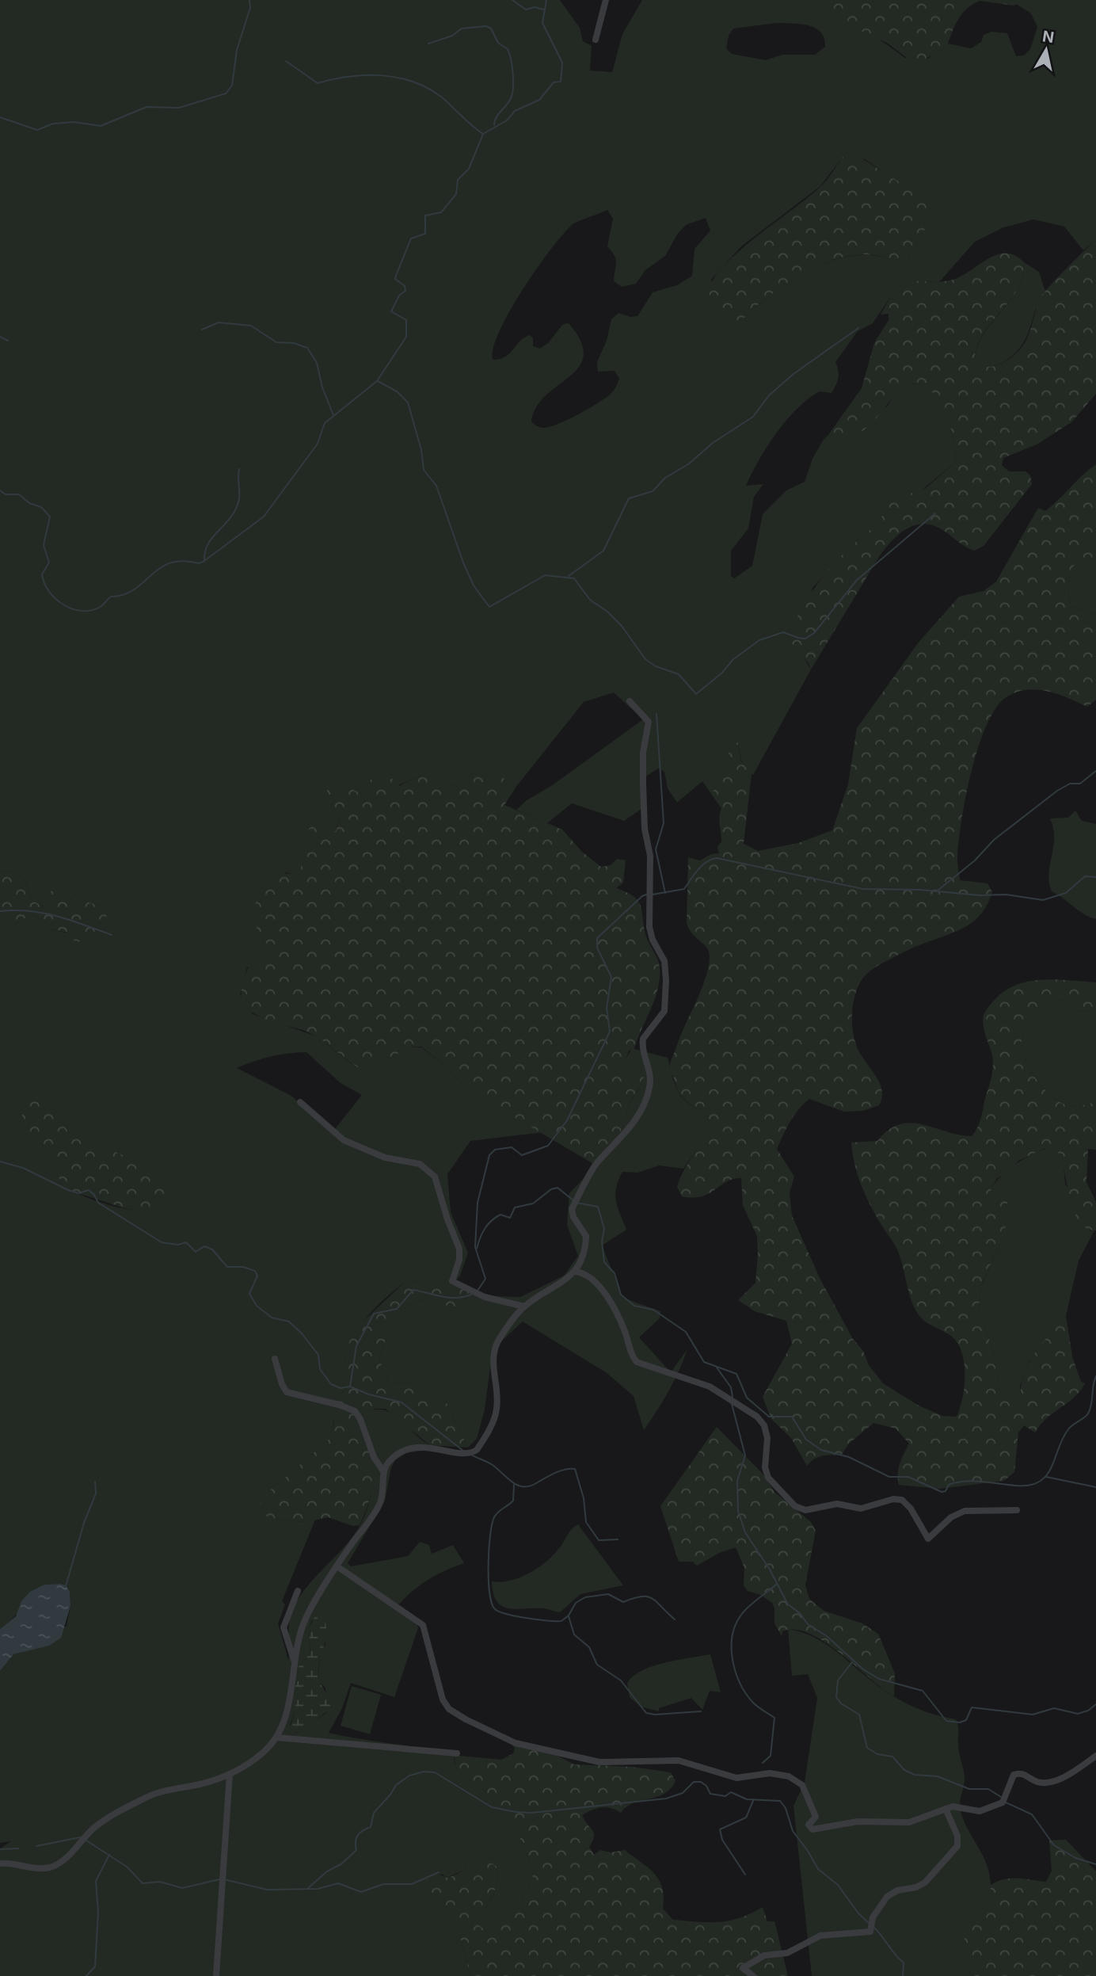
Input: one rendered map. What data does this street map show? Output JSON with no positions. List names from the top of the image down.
{
  "north": "top"
}
